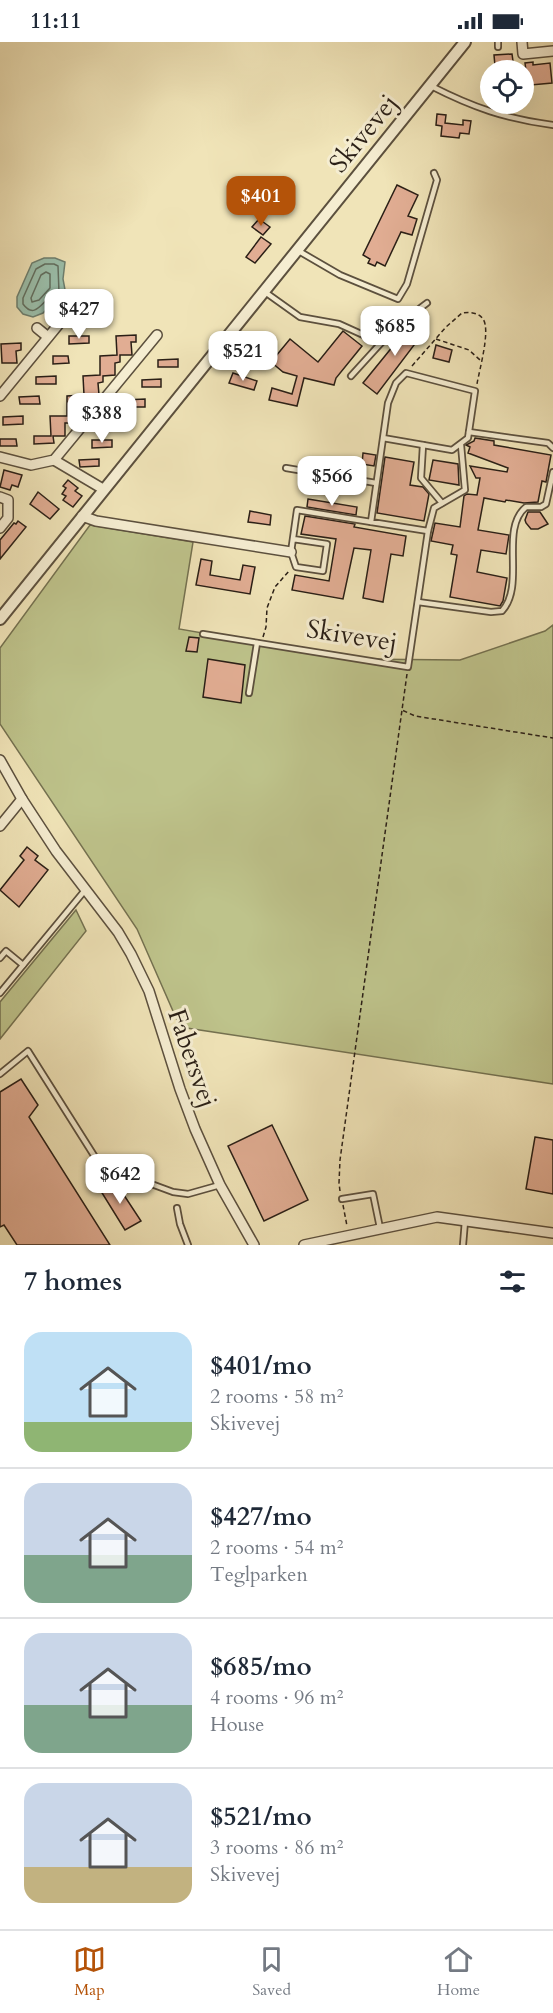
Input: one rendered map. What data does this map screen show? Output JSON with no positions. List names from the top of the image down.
{
  "streets": {
    "street": ["Skivevej", "Fabersvej"]
  },
  "page": {
    "status": "11:11",
    "price": [
      "$401",
      "$427",
      "$685",
      "$521",
      "$388",
      "$566",
      "$642"
    ],
    "heading": "7 homes",
    "list": [
      {
        "name": "$401/mo",
        "note": "2 rooms · 58 m² · Skivevej"
      },
      {
        "name": "$427/mo",
        "note": "2 rooms · 54 m² · Teglparken"
      },
      {
        "name": "$685/mo",
        "note": "4 rooms · 96 m² · House"
      },
      {
        "name": "$521/mo",
        "note": "3 rooms · 86 m² · Skivevej"
      }
    ],
    "tabs": ["Map", "Saved", "Home"]
  }
}
